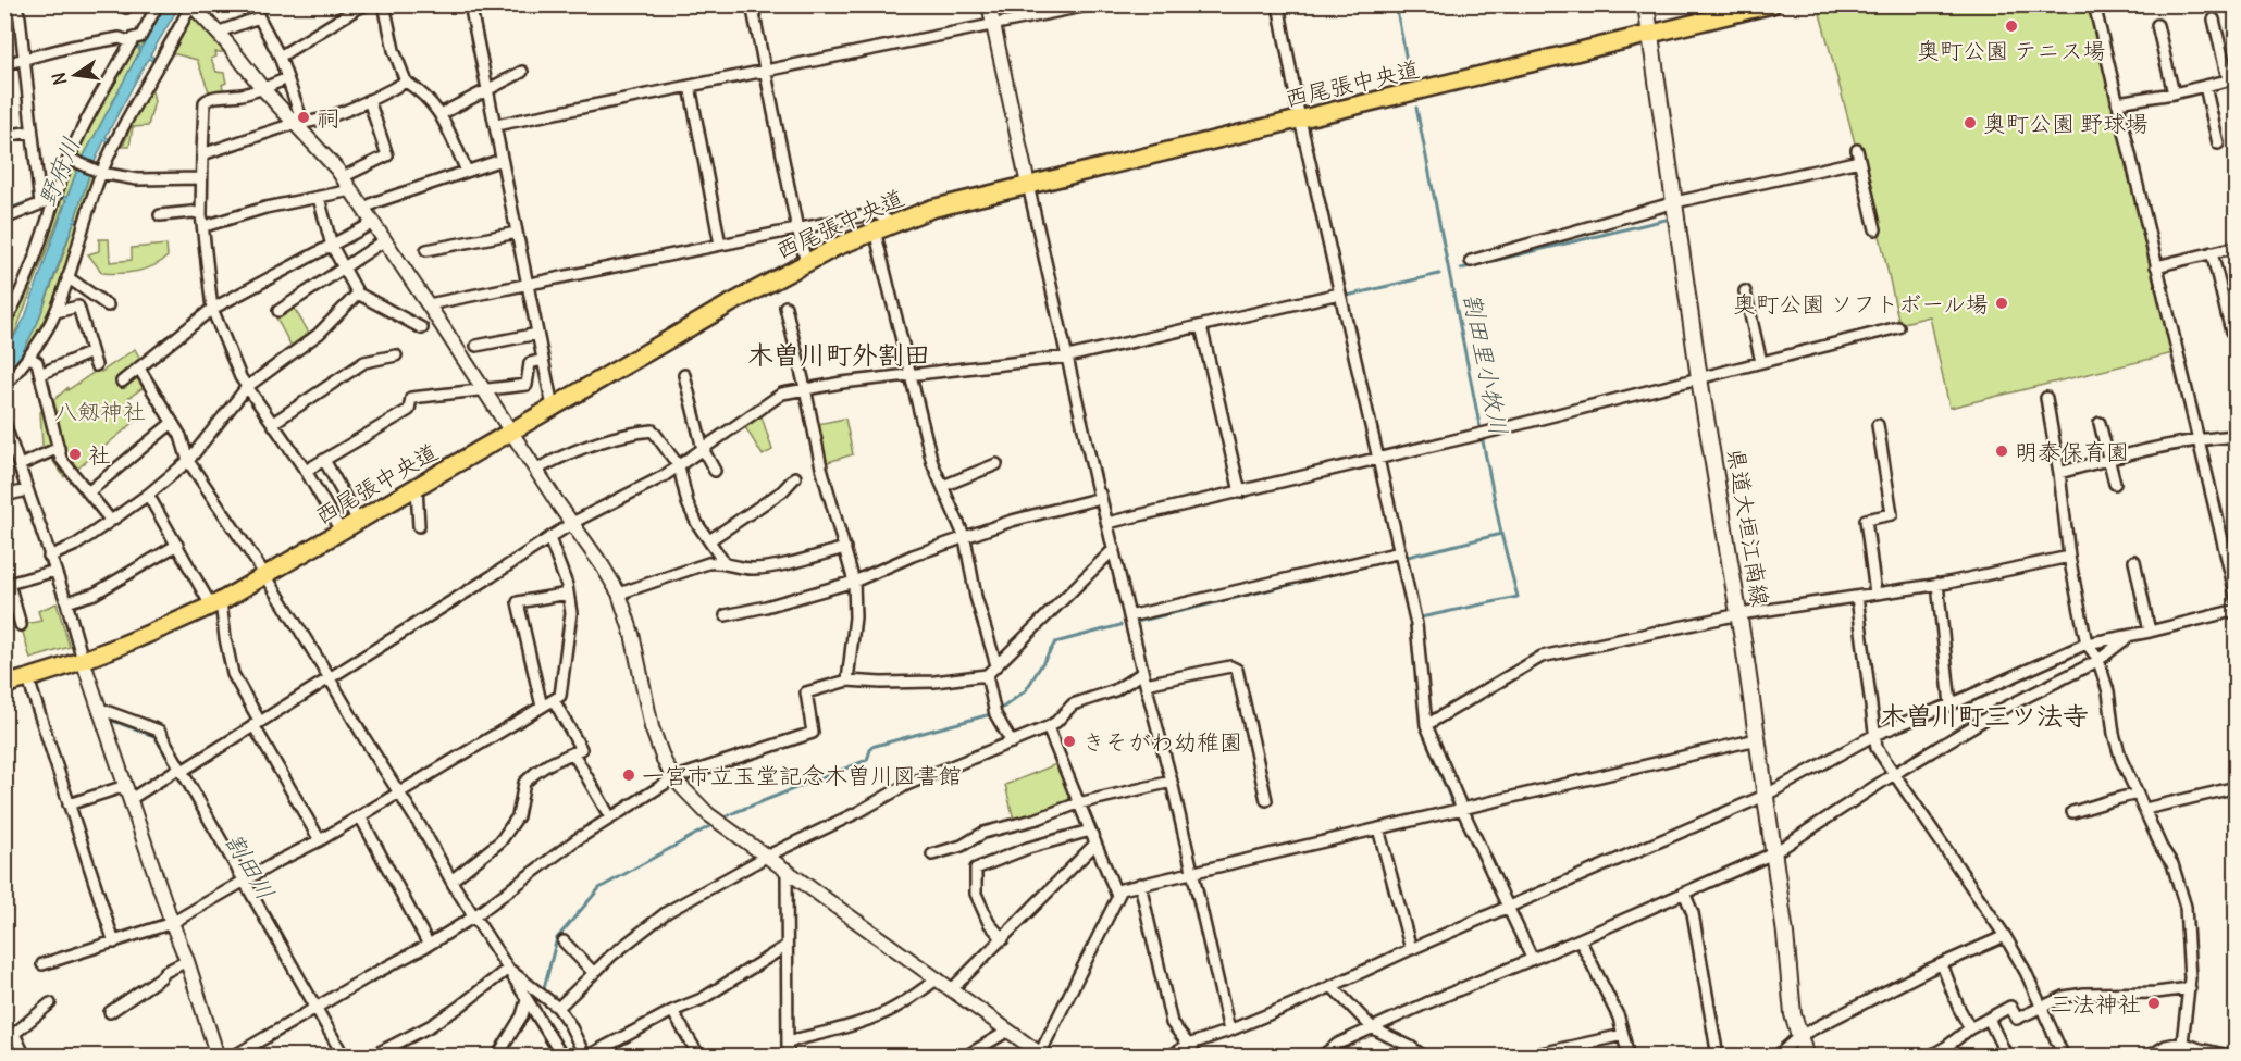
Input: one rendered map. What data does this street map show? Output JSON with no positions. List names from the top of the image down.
{
  "streets": {
    "main road": ["西尾張中央道", "県道大垣江南線"]
  },
  "crossings": [
    ["西尾張中央道", "県道大垣江南線"]
  ],
  "districts": ["木曽川町外割田", "木曽川町三ツ法寺"],
  "water": ["野府川", "割田里小牧川", "割田川"],
  "parks": ["八剱神社"],
  "places": [
    "奥町公園 テニス場",
    "祠",
    "奥町公園 野球場",
    "奥町公園 ソフトボール場",
    "明泰保育園",
    "社",
    "きそがわ幼稚園",
    "一宮市立玉堂記念木曽川図書館",
    "三法神社"
  ],
  "north": "left"
}
